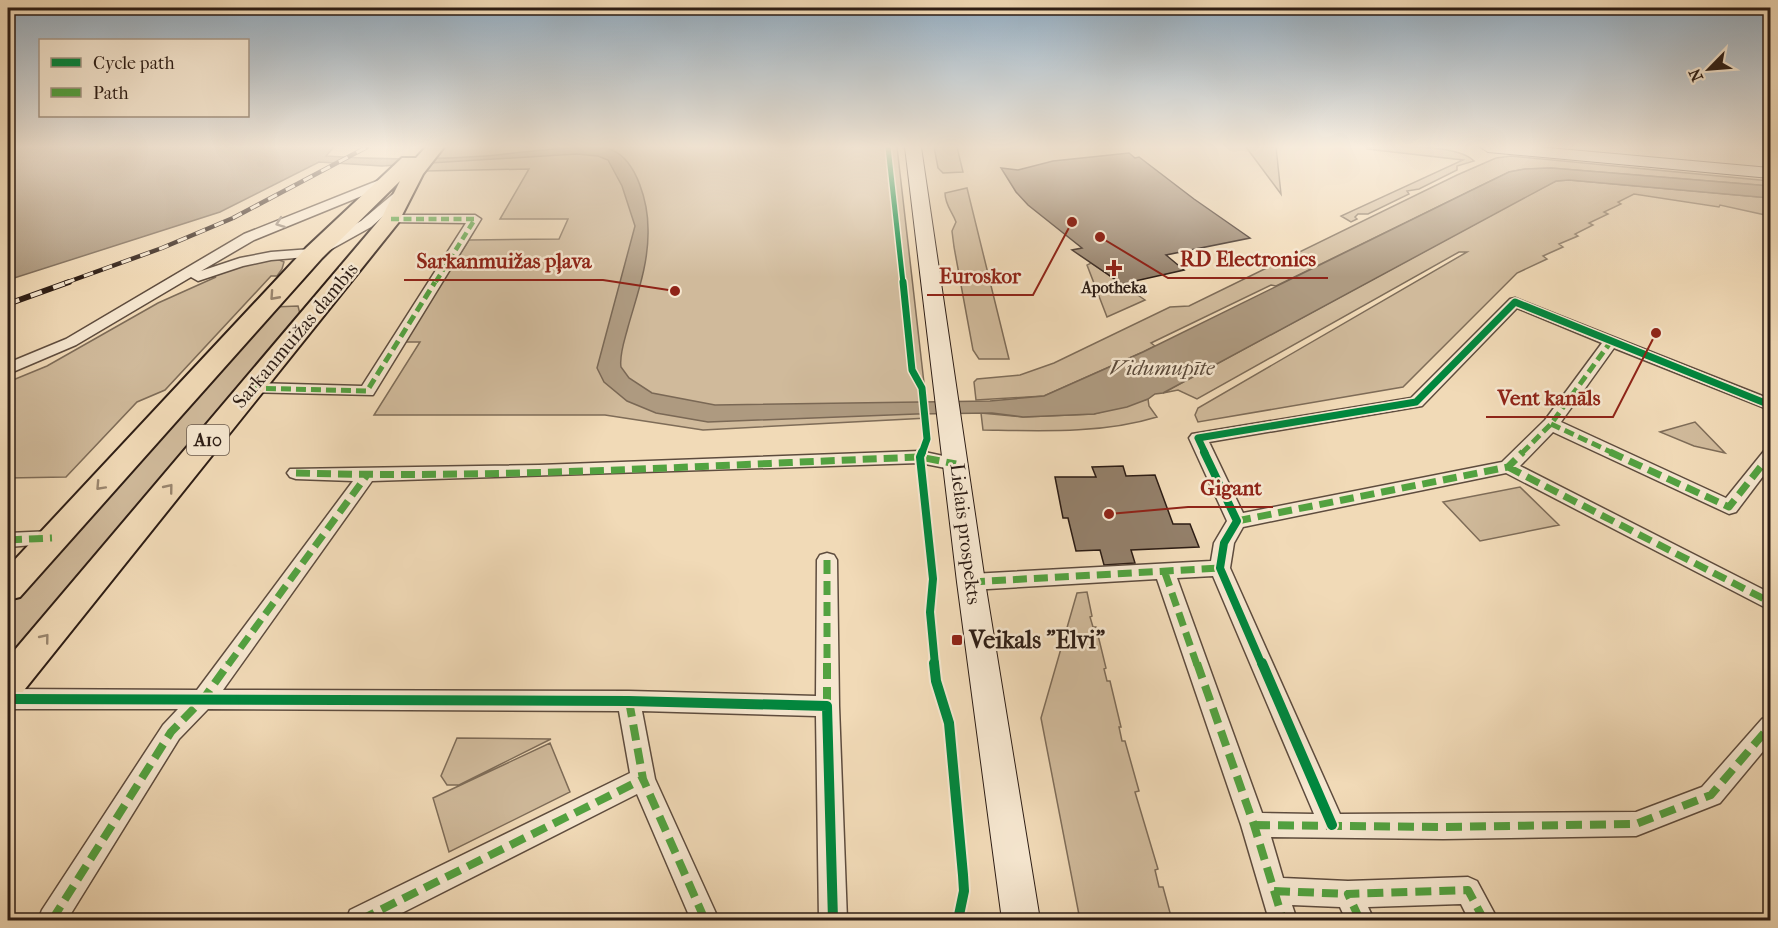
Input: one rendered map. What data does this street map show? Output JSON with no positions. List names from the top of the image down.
{
  "streets": {
    "main road": ["Sarkanmuižas dambis", "A10", "Lielais prospekts"]
  },
  "water": ["Vidumupīte"],
  "places": {
    "other": [
      "Euroskor",
      "RD Electronics",
      "Sarkanmuižas pļava",
      "Vent kanāls",
      "Gigant"
    ],
    "health": ["Apotheka"],
    "transit": ["Veikals \"Elvi\""]
  },
  "legend": ["Cycle path", "Path"],
  "north": "bottom left"
}
